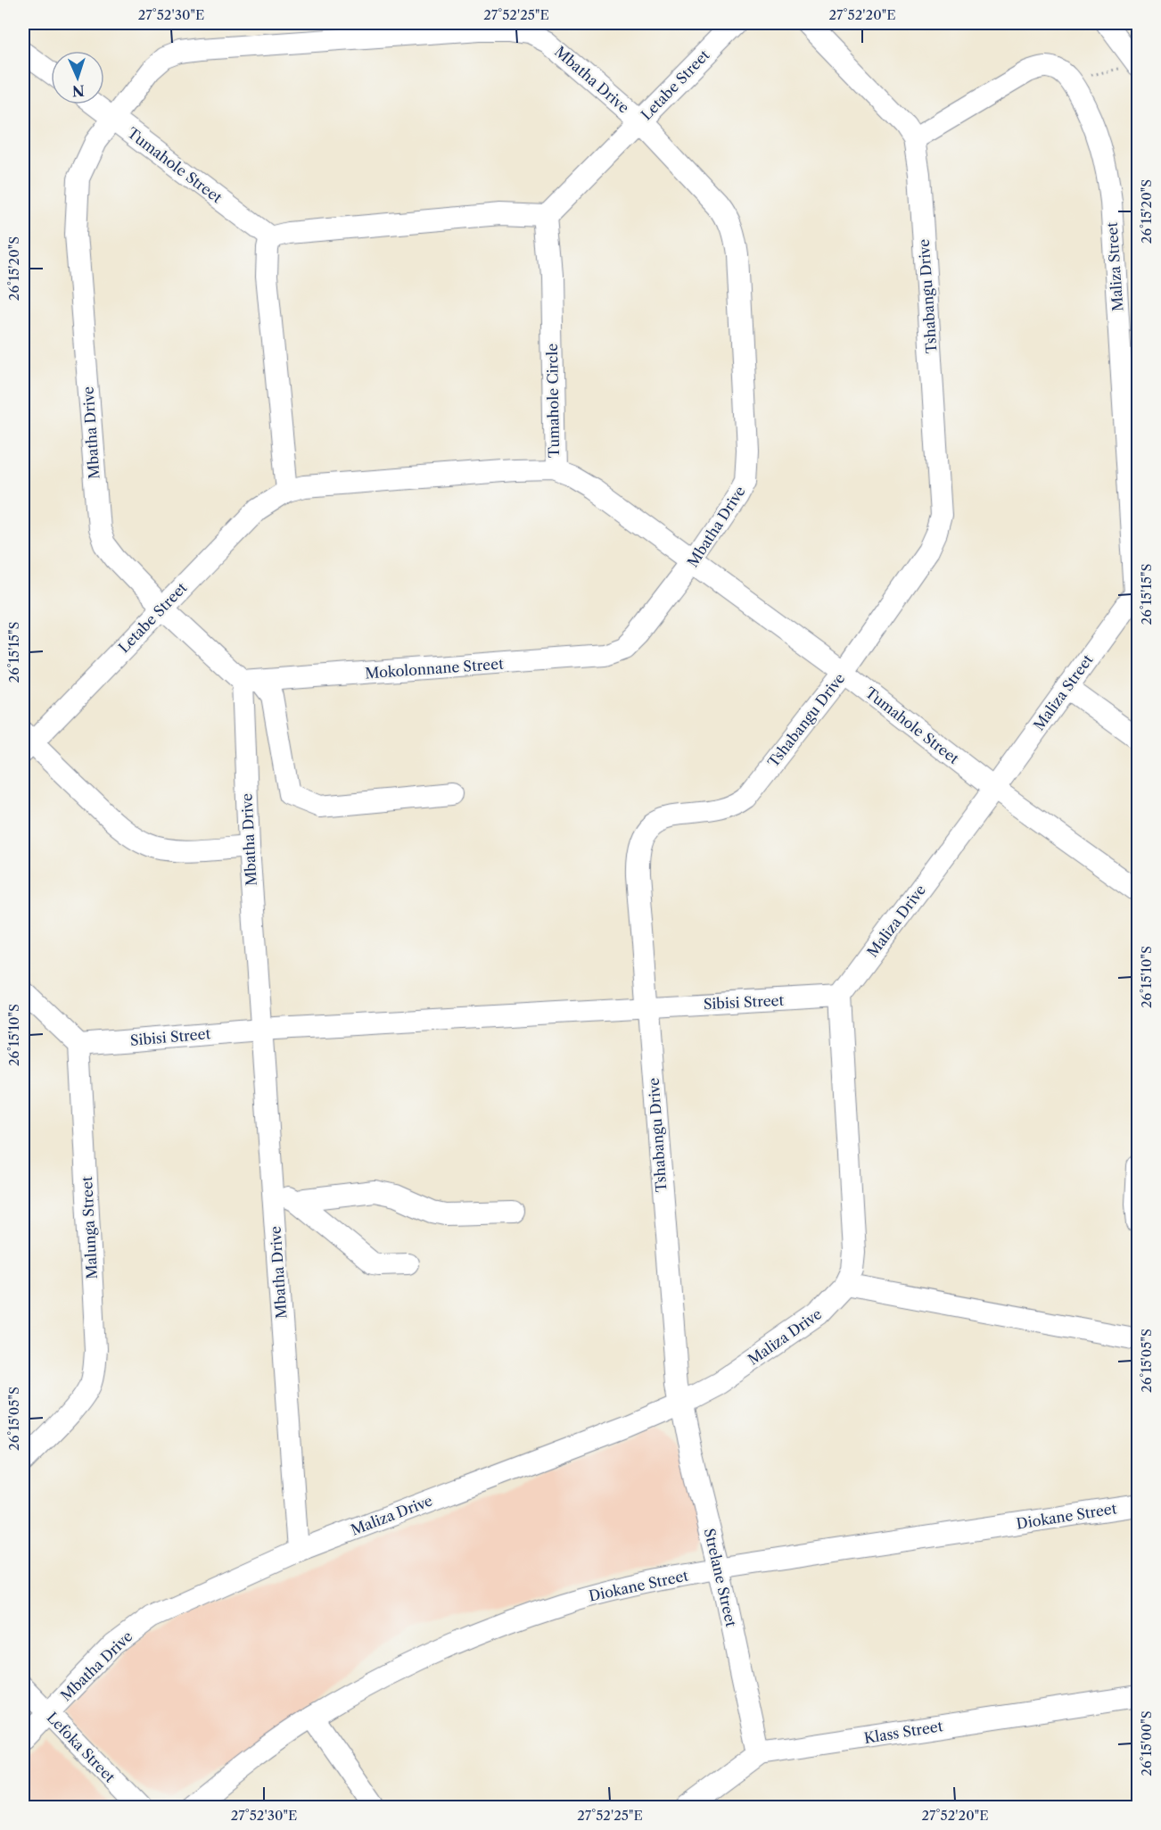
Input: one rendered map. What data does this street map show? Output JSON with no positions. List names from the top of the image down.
{
  "streets": {
    "street": [
      "Mbatha Drive",
      "Letabe Street",
      "Tumahole Street",
      "Maliza Street",
      "Tshabangu Drive",
      "Tumahole Circle",
      "Mokolonnane Street",
      "Maliza Drive",
      "Sibisi Street",
      "Malunga Street",
      "Diokane Street",
      "Strelane Street",
      "Klass Street",
      "Lefoka Street"
    ]
  },
  "crossings": [
    ["Mbatha Drive", "Letabe Street"],
    ["Mbatha Drive", "Tumahole Street"],
    ["Mbatha Drive", "Mokolonnane Street"],
    ["Mbatha Drive", "Maliza Drive"],
    ["Mbatha Drive", "Sibisi Street"],
    ["Mbatha Drive", "Lefoka Street"],
    ["Letabe Street", "Tumahole Circle"],
    ["Tumahole Street", "Maliza Street"],
    ["Tumahole Street", "Tshabangu Drive"],
    ["Tumahole Street", "Tumahole Circle"],
    ["Tumahole Street", "Maliza Drive"],
    ["Maliza Street", "Maliza Drive"],
    ["Tshabangu Drive", "Maliza Drive"],
    ["Tshabangu Drive", "Sibisi Street"],
    ["Tshabangu Drive", "Strelane Street"],
    ["Maliza Drive", "Sibisi Street"],
    ["Maliza Drive", "Strelane Street"],
    ["Sibisi Street", "Malunga Street"],
    ["Diokane Street", "Strelane Street"],
    ["Strelane Street", "Klass Street"]
  ],
  "north": "bottom",
  "coordinates": [
    "27°52'30\"E",
    "27°52'25\"E",
    "27°52'20\"E",
    "26°15'20\"S",
    "26°15'15\"S",
    "26°15'10\"S",
    "26°15'05\"S",
    "26°15'00\"S"
  ]
}
